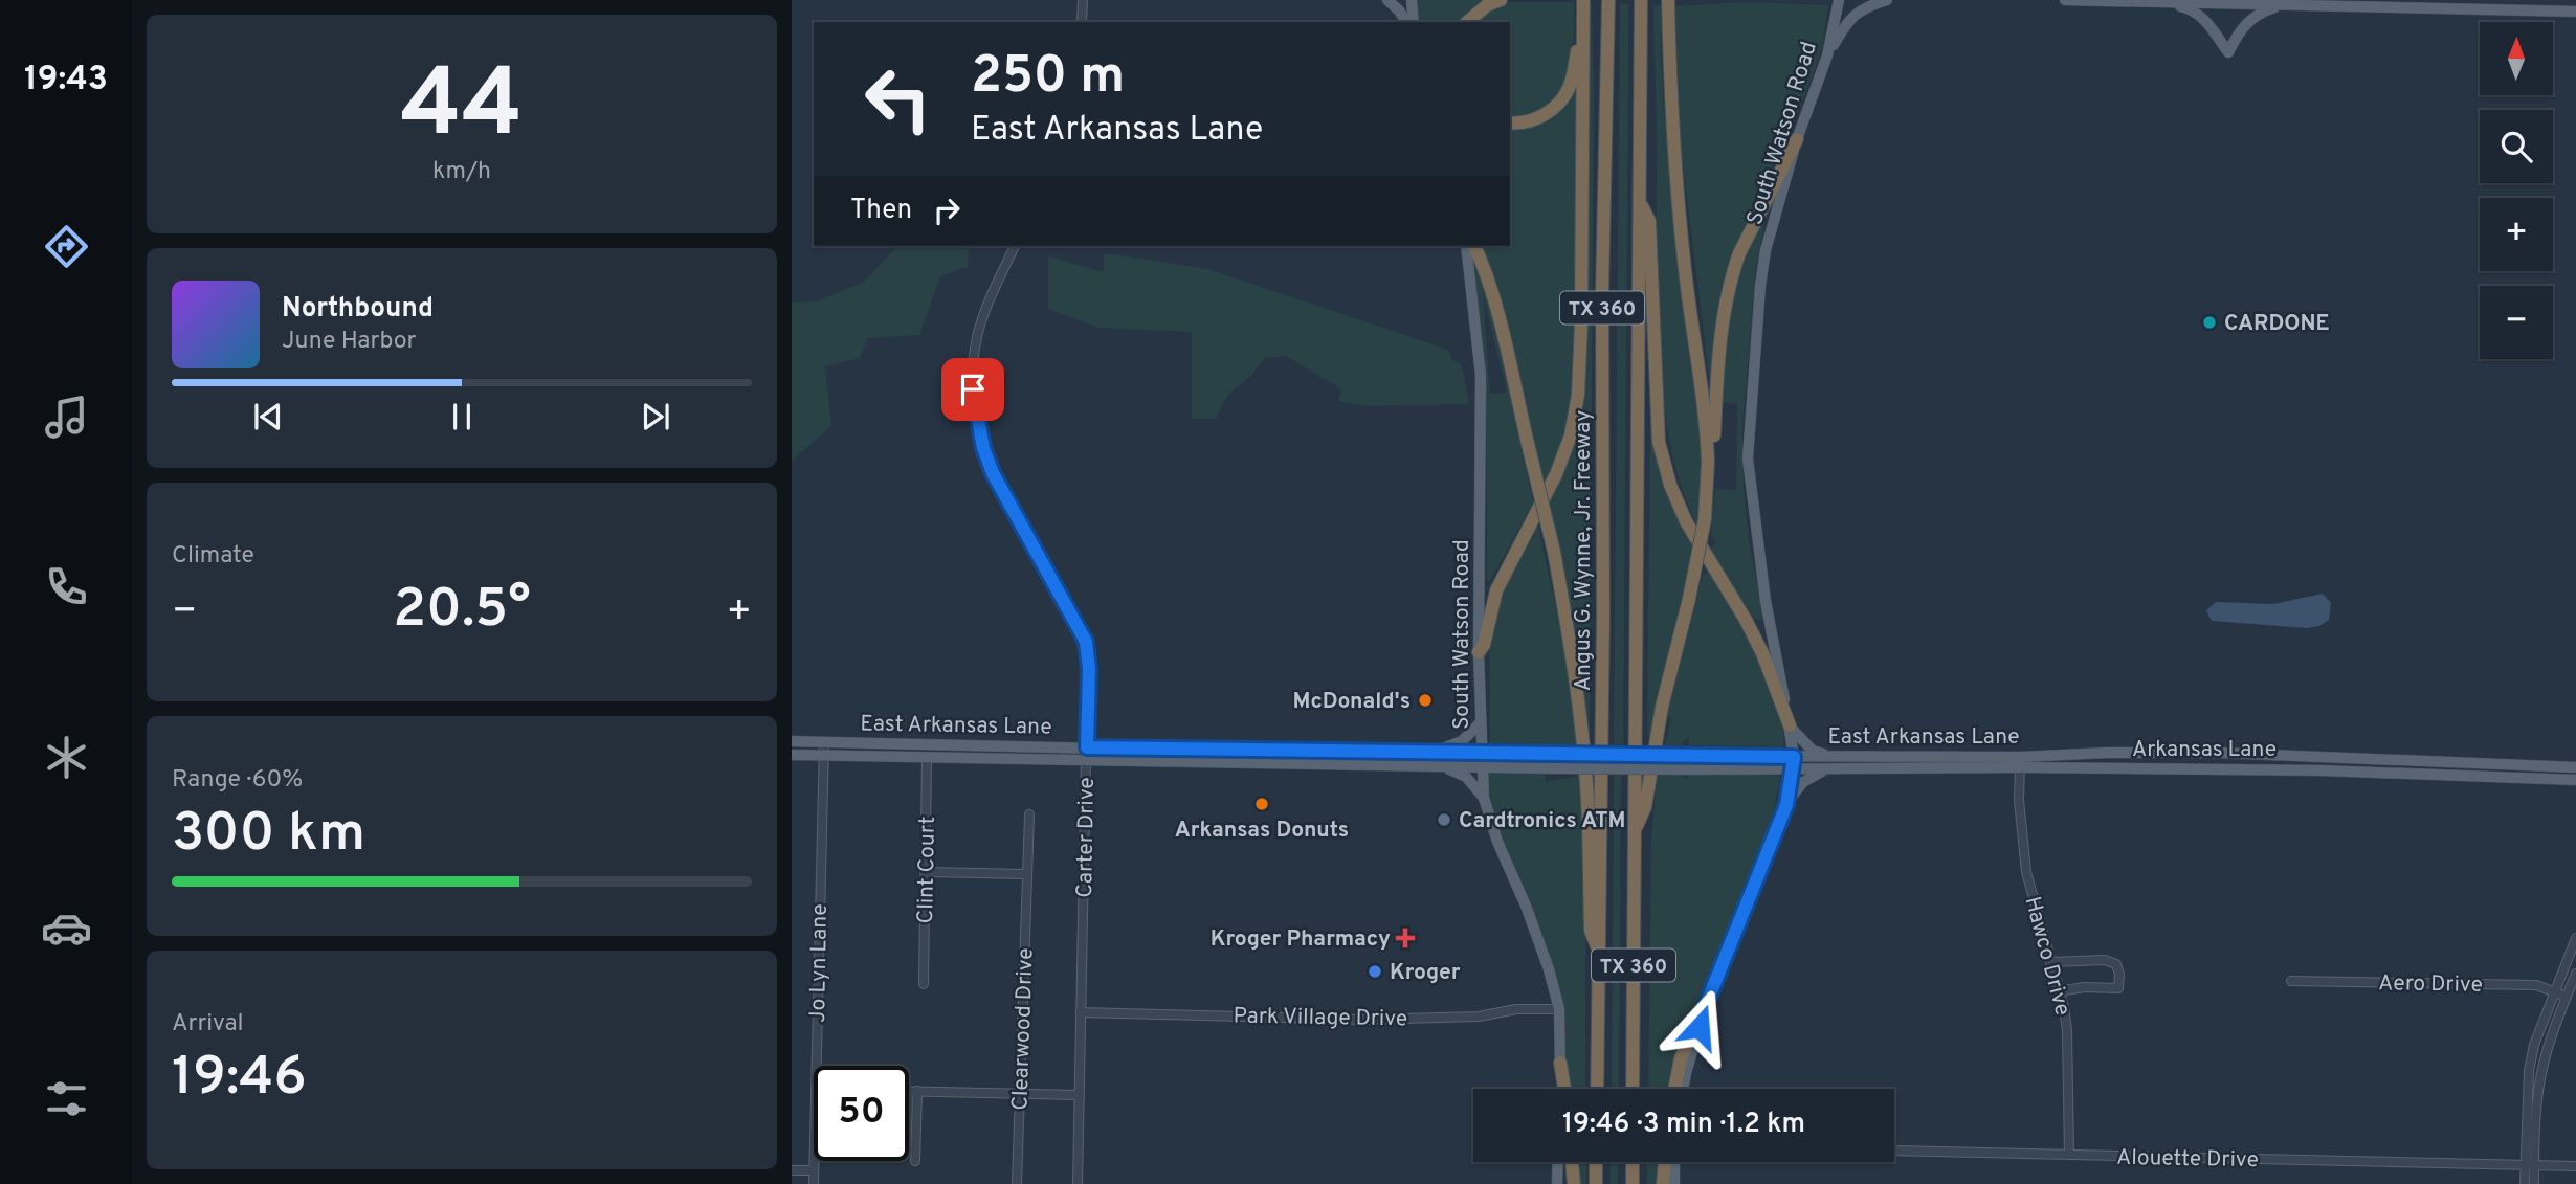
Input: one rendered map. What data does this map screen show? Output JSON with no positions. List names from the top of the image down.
{
  "streets": {
    "highway": ["TX 360", "Angus G. Wynne, Jr. Freeway"],
    "main road": ["South Watson Road", "East Arkansas Lane", "Arkansas Lane"],
    "street": [
      "Carter Drive",
      "Clint Court",
      "Hawco Drive",
      "Jo Lyn Lane",
      "Aero Drive",
      "Park Village Drive",
      "Clearwood Drive",
      "Alouette Drive"
    ]
  },
  "crossings": [
    ["South Watson Road", "East Arkansas Lane"],
    ["South Watson Road", "Park Village Drive"],
    ["East Arkansas Lane", "Arkansas Lane"],
    ["East Arkansas Lane", "Carter Drive"],
    ["East Arkansas Lane", "Clint Court"],
    ["East Arkansas Lane", "Hawco Drive"],
    ["East Arkansas Lane", "Jo Lyn Lane"],
    ["Arkansas Lane", "Hawco Drive"],
    ["Carter Drive", "Park Village Drive"],
    ["Hawco Drive", "Alouette Drive"]
  ],
  "places": {
    "other": [
      "CARDONE",
      "McDonald's",
      "Arkansas Donuts",
      "Cardtronics ATM",
      "Kroger"
    ],
    "health": ["Kroger Pharmacy"]
  },
  "north": "top",
  "page": {
    "tabs": "19:43",
    "tile": [
      ["44", "km/h"],
      "Climate",
      ["Range · 60%", "300 km"],
      ["Arrival", "19:46"]
    ],
    "map_buttons": ["+", "−"],
    "turn": ["250 m", "East Arkansas Lane"],
    "then": "Then",
    "song": ["Northbound", "June Harbor"],
    "heat": ["−", "20.5°", "+"],
    "limit": "50",
    "trip": "19:46 · 3 min · 1.2 km"
  }
}
